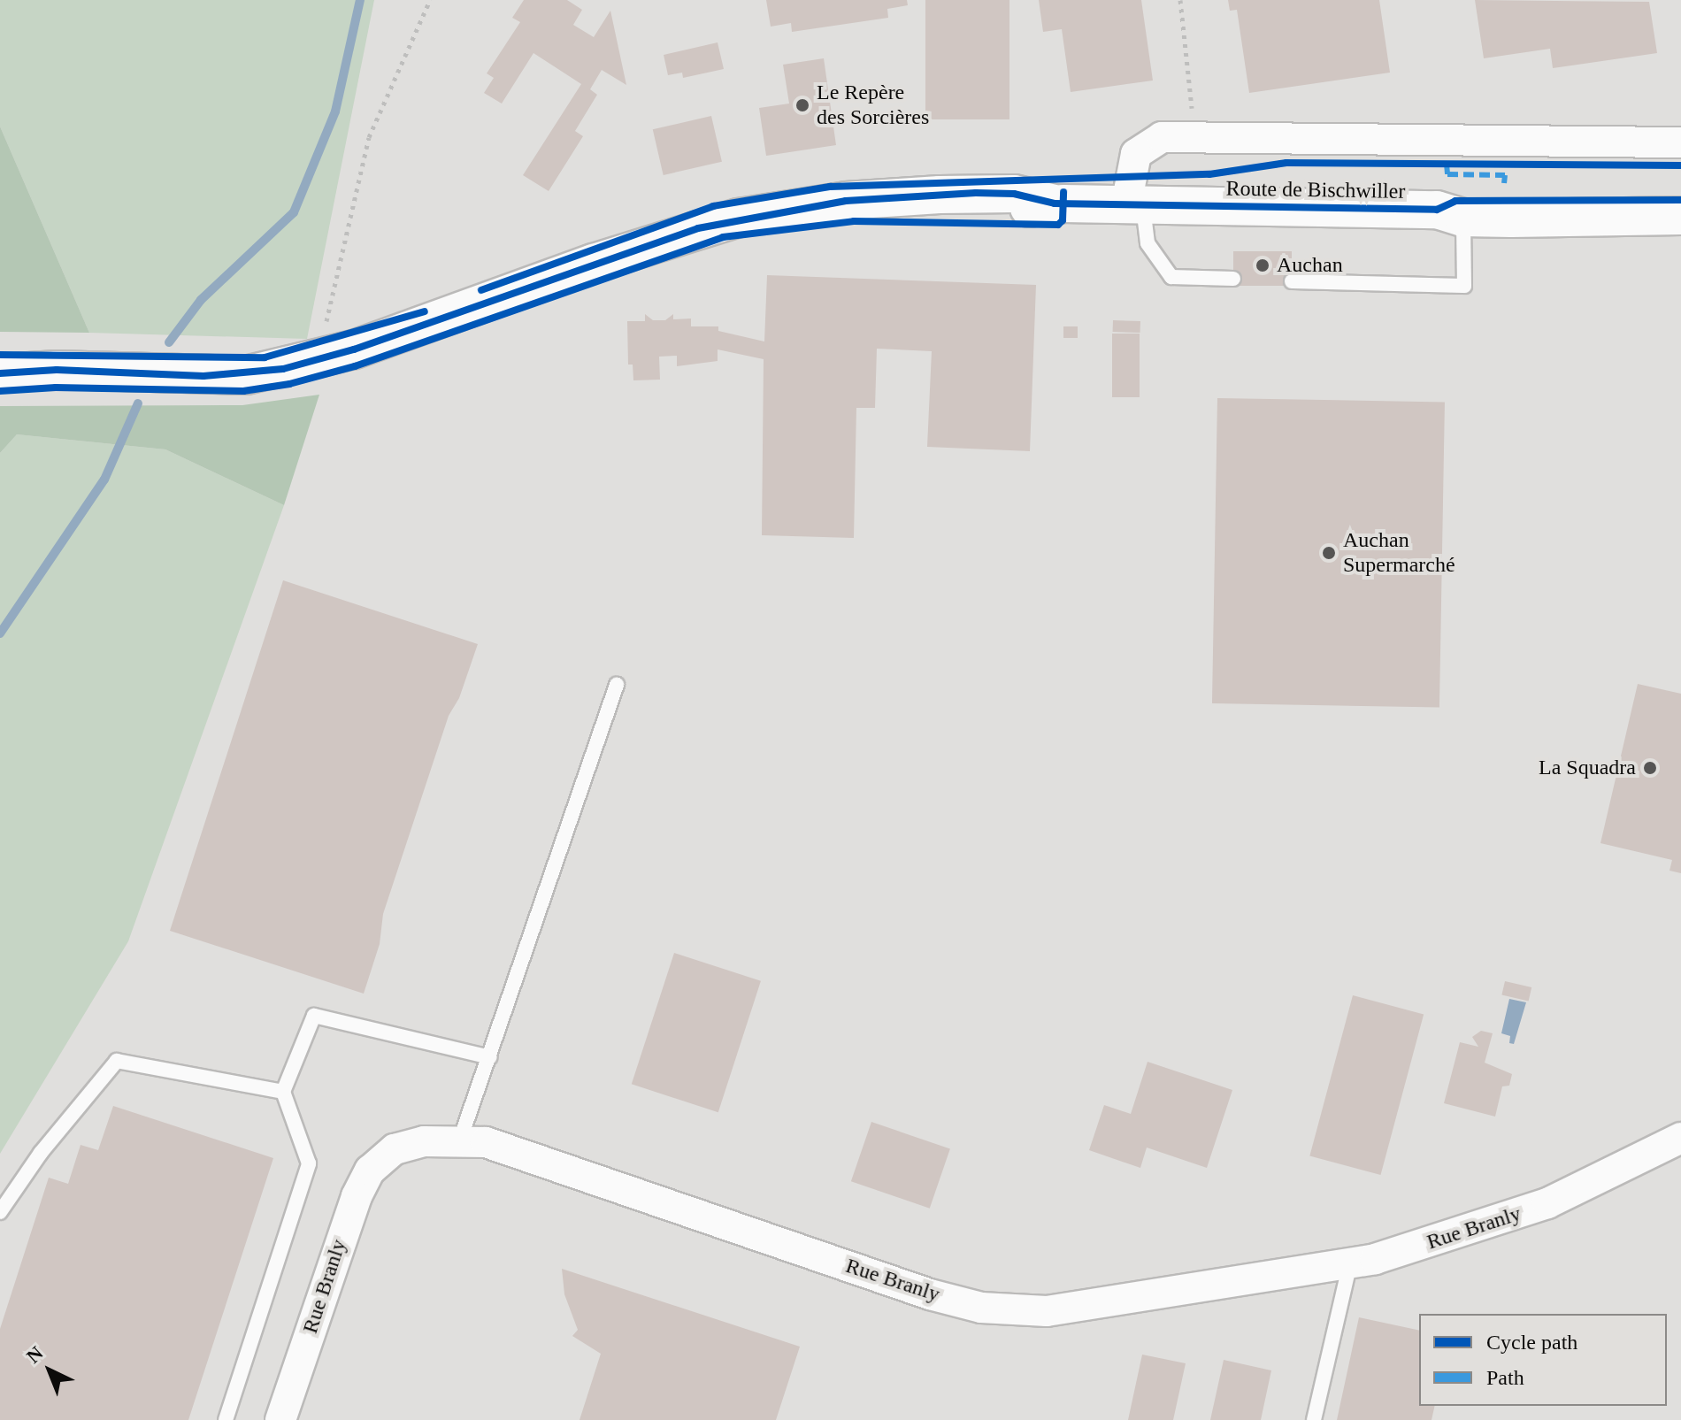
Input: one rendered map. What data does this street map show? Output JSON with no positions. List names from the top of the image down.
{
  "streets": {
    "street": ["Route de Bischwiller", "Rue Branly"]
  },
  "places": [
    "Le Repère des Sorcières",
    "Auchan",
    "Auchan Supermarché",
    "La Squadra"
  ],
  "legend": ["Cycle path", "Path"],
  "north": "top left"
}
